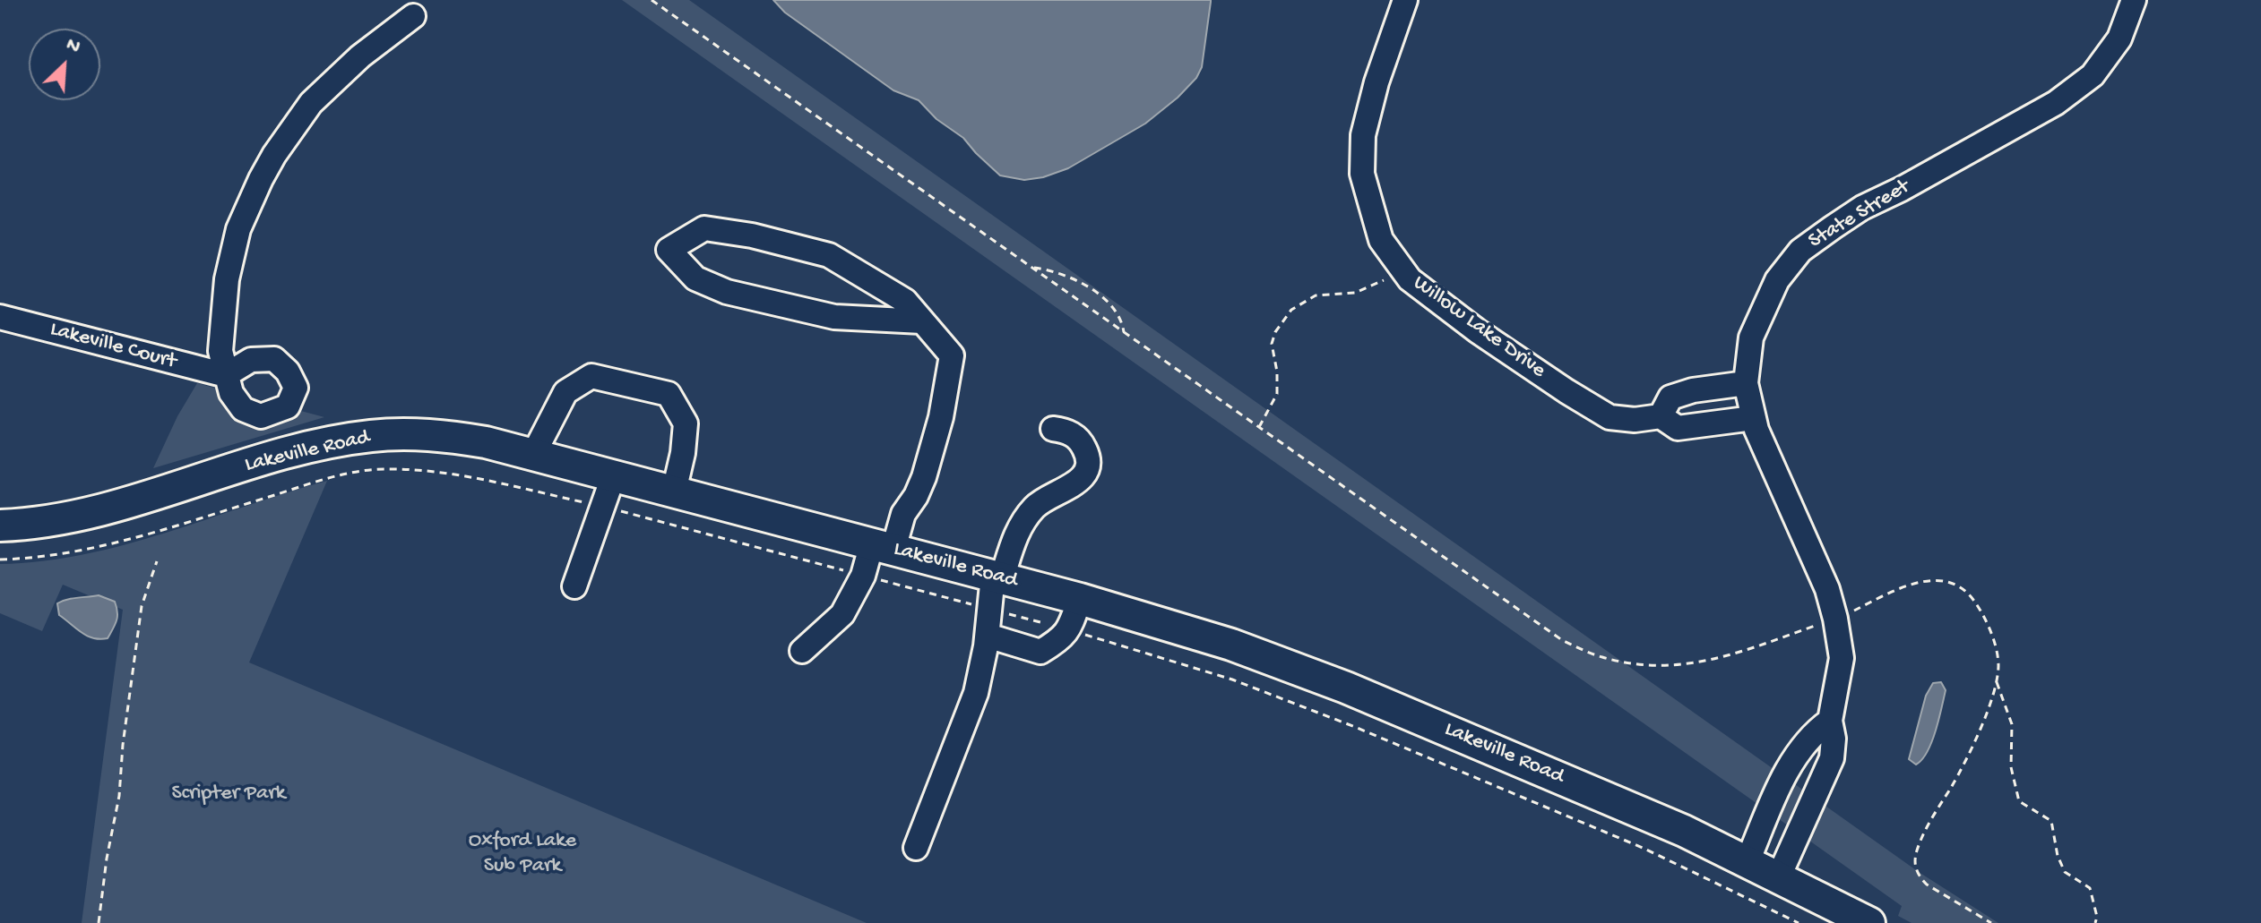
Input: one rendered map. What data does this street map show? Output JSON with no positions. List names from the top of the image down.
{
  "streets": {
    "main road": ["Lakeville Road"],
    "street": ["State Street", "Willow Lake Drive", "Lakeville Court"]
  },
  "crossings": [
    ["State Street", "Willow Lake Drive"],
    ["State Street", "Lakeville Road"]
  ],
  "parks": ["Scripter Park", "Oxford Lake Sub Park"],
  "north": "top right"
}
